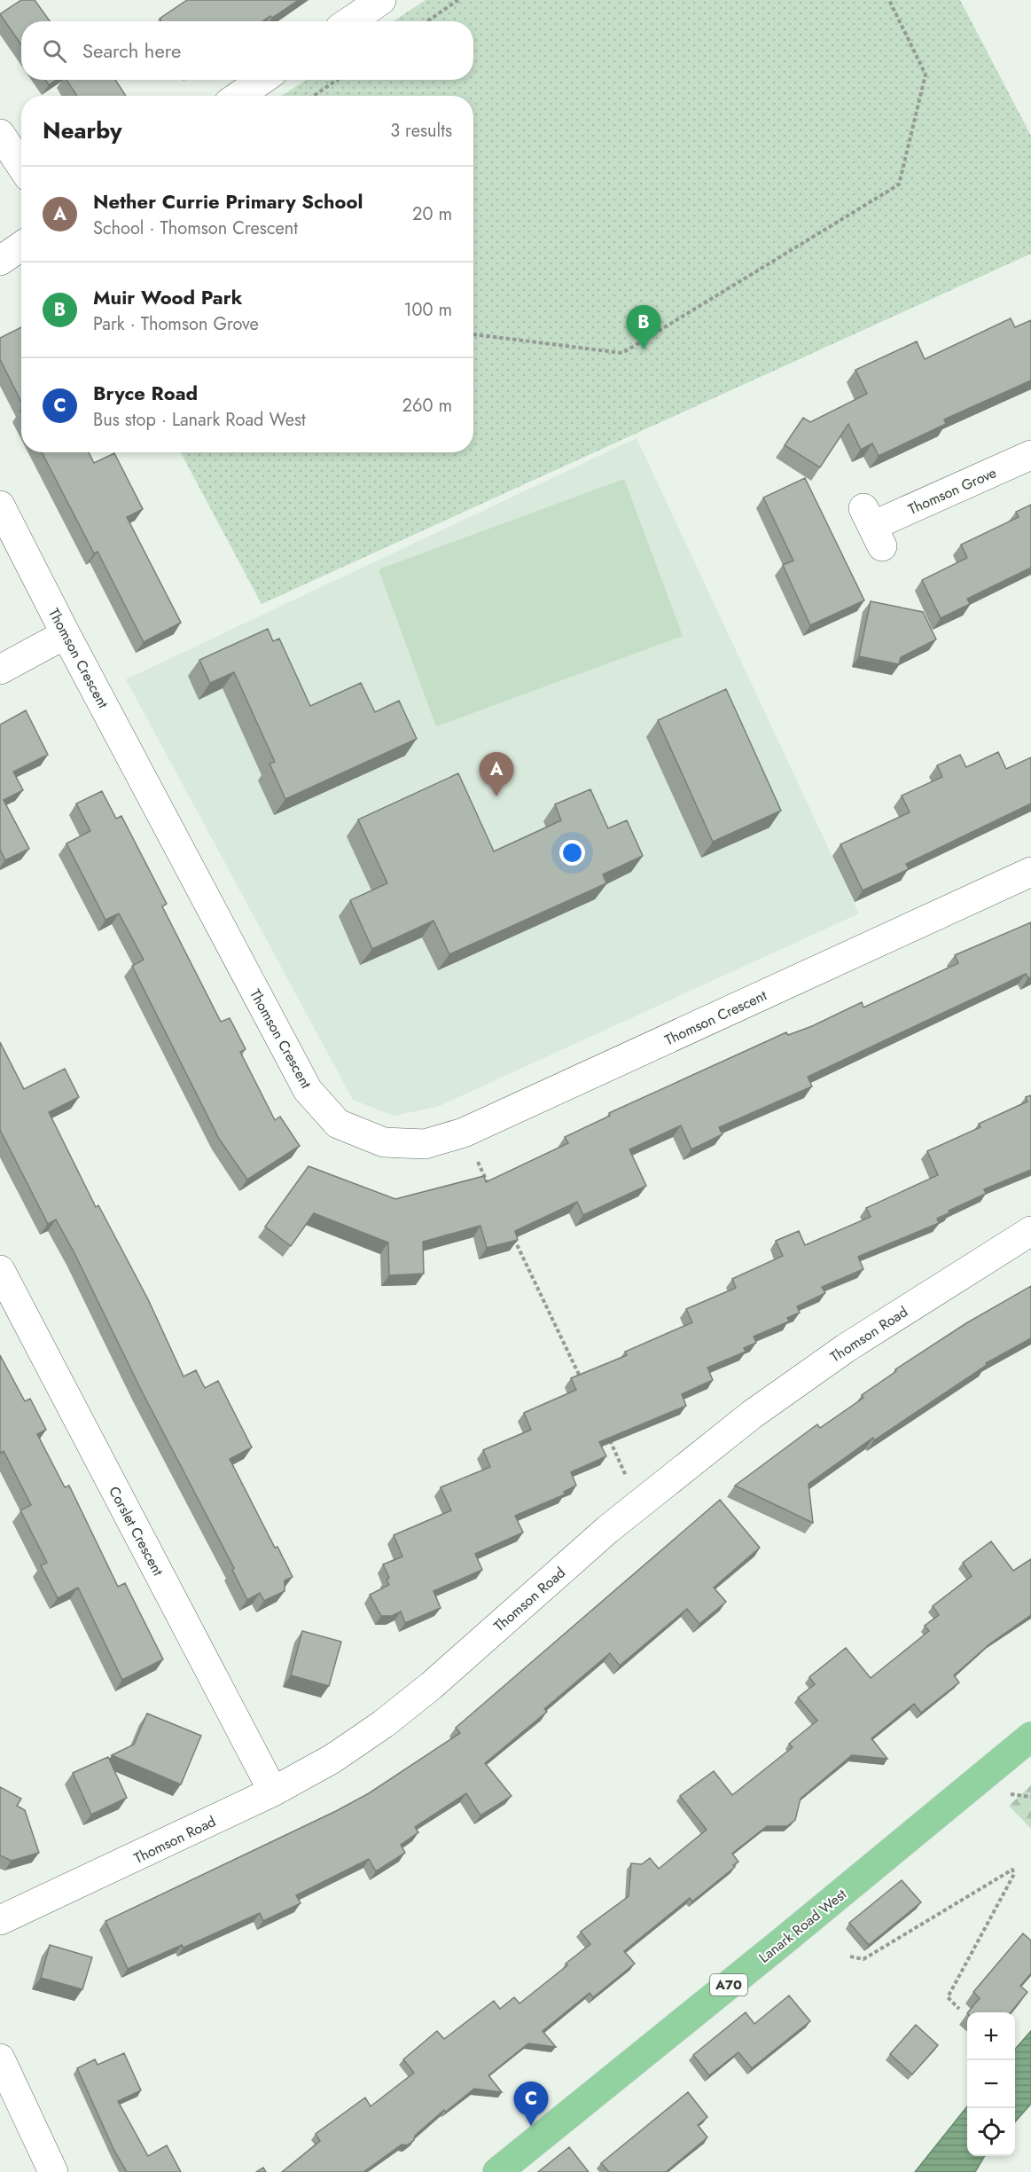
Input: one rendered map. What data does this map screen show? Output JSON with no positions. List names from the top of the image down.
{
  "streets": {
    "main road": ["Lanark Road West", "A70"],
    "street": [
      "Thomson Grove",
      "Thomson Crescent",
      "Thomson Road",
      "Corslet Crescent"
    ]
  },
  "crossings": [
    ["Thomson Road", "Corslet Crescent"]
  ],
  "page": {
    "search": "Search here",
    "heading": ["Nearby", "3 results"],
    "list": [
      {
        "mark": "A",
        "name": "Nether Currie Primary School",
        "note": "School · Thomson Crescent",
        "value": "20 m"
      },
      {
        "mark": "B",
        "name": "Muir Wood Park",
        "note": "Park · Thomson Grove",
        "value": "100 m"
      },
      {
        "mark": "C",
        "name": "Bryce Road",
        "note": "Bus stop · Lanark Road West",
        "value": "260 m"
      }
    ],
    "pins": ["B", "A", "C"],
    "map_buttons": ["+", "−"]
  }
}
